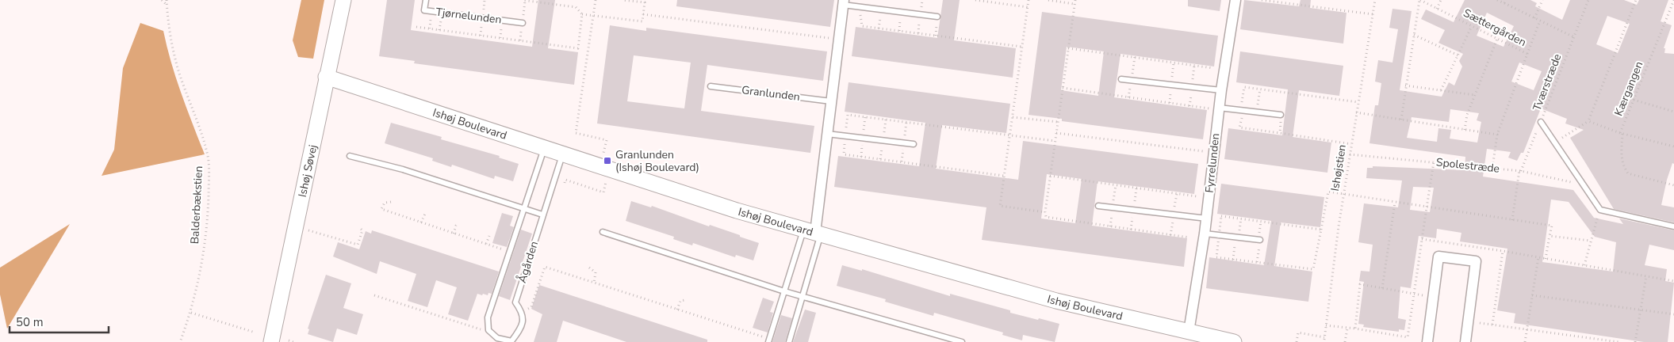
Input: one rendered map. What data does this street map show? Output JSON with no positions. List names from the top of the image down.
{
  "streets": {
    "street": ["Ishøj Boulevard", "Fyrrelunden", "Ishøj Søvej"],
    "lane": ["Tjørnelunden", "Granlunden", "Ågården"],
    "path": [
      "Sættergården",
      "Tværstræde",
      "Kærgangen",
      "Spolestræde",
      "Ishøjstien",
      "Balderbækstien"
    ]
  },
  "crossings": [
    ["Sættergården", "Spolestræde"],
    ["Tværstræde", "Spolestræde"],
    ["Ishøj Boulevard", "Fyrrelunden"],
    ["Ishøj Boulevard", "Ishøj Søvej"],
    ["Ishøj Boulevard", "Ågården"],
    ["Spolestræde", "Ishøjstien"]
  ],
  "places": {
    "transit": ["Granlunden (Ishøj Boulevard)"]
  },
  "scale_bar": "50 m"
}
